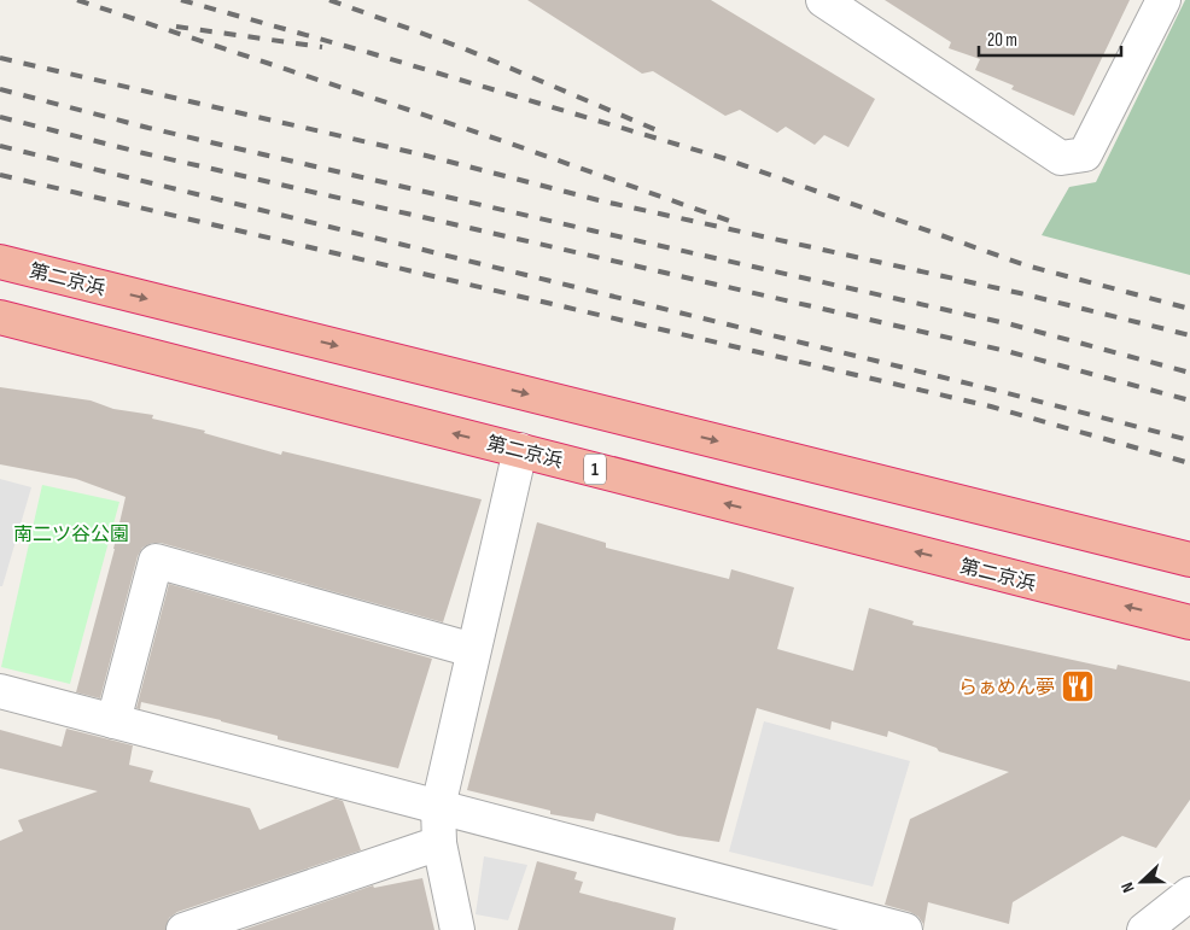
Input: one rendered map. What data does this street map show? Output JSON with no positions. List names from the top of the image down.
{
  "streets": {
    "highway": ["第二京浜", "1"]
  },
  "parks": ["南二ツ谷公園"],
  "places": {
    "restaurant": ["らぁめん夢"]
  },
  "scale_bar": "20 m",
  "north": "left"
}
